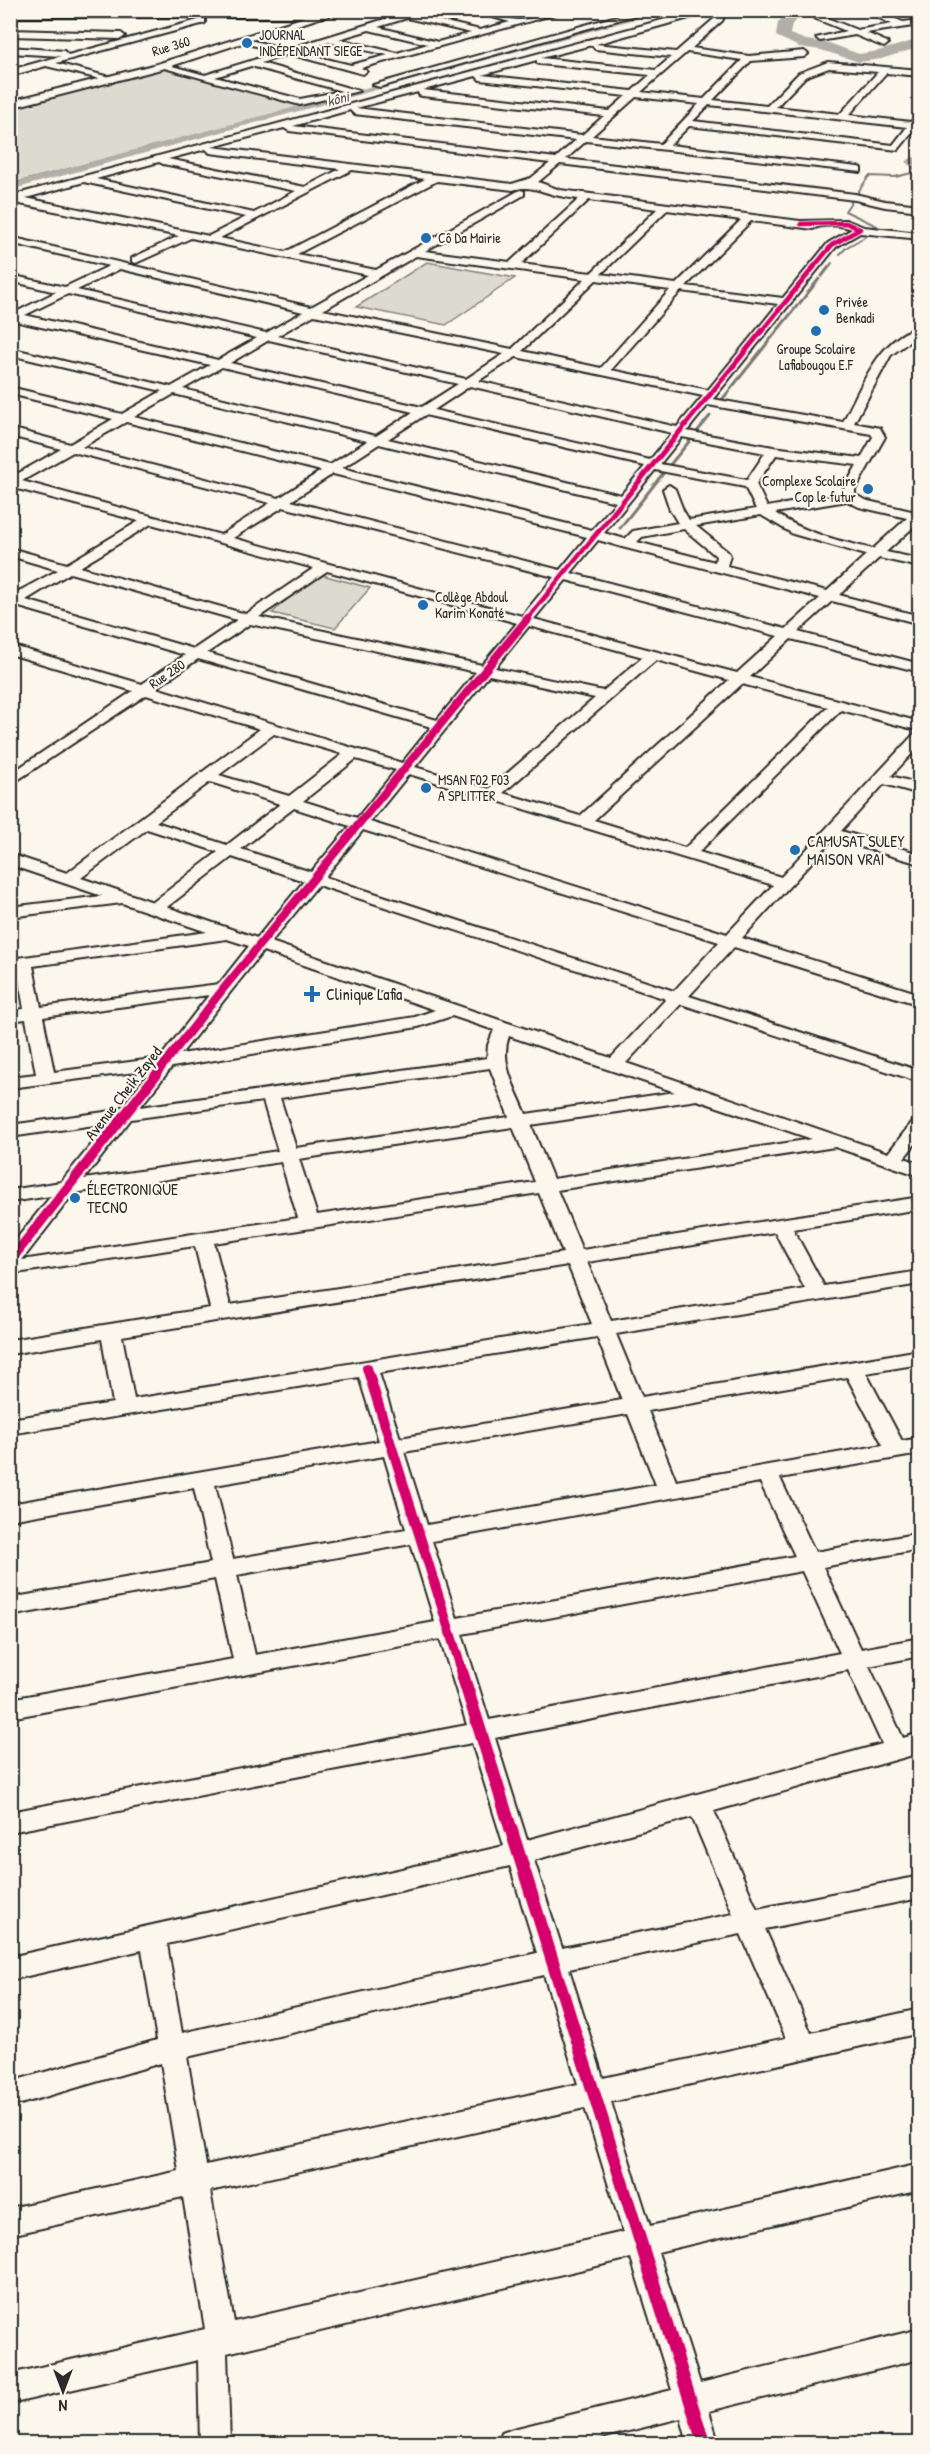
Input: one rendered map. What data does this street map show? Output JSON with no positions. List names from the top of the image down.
{
  "streets": {
    "main road": ["Rue 360"],
    "street": ["Rue 280", "Avenue Cheik Zayed"]
  },
  "water": ["kôni"],
  "places": {
    "other": [
      "JOURNAL INDÉPENDANT SIEGE",
      "Cô Da Mairie",
      "Privée Benkadi",
      "Groupe Scolaire Lafiabougou E.F",
      "Complexe Scolaire Cop le futur",
      "Collège Abdoul Karim Konaté",
      "MSAN F02 F03 A SPLITTER",
      "CAMUSAT SULEY MAISON VRAI",
      "ÉLECTRONIQUE TECNO"
    ],
    "health": ["Clinique Lafia"]
  },
  "north": "bottom"
}
